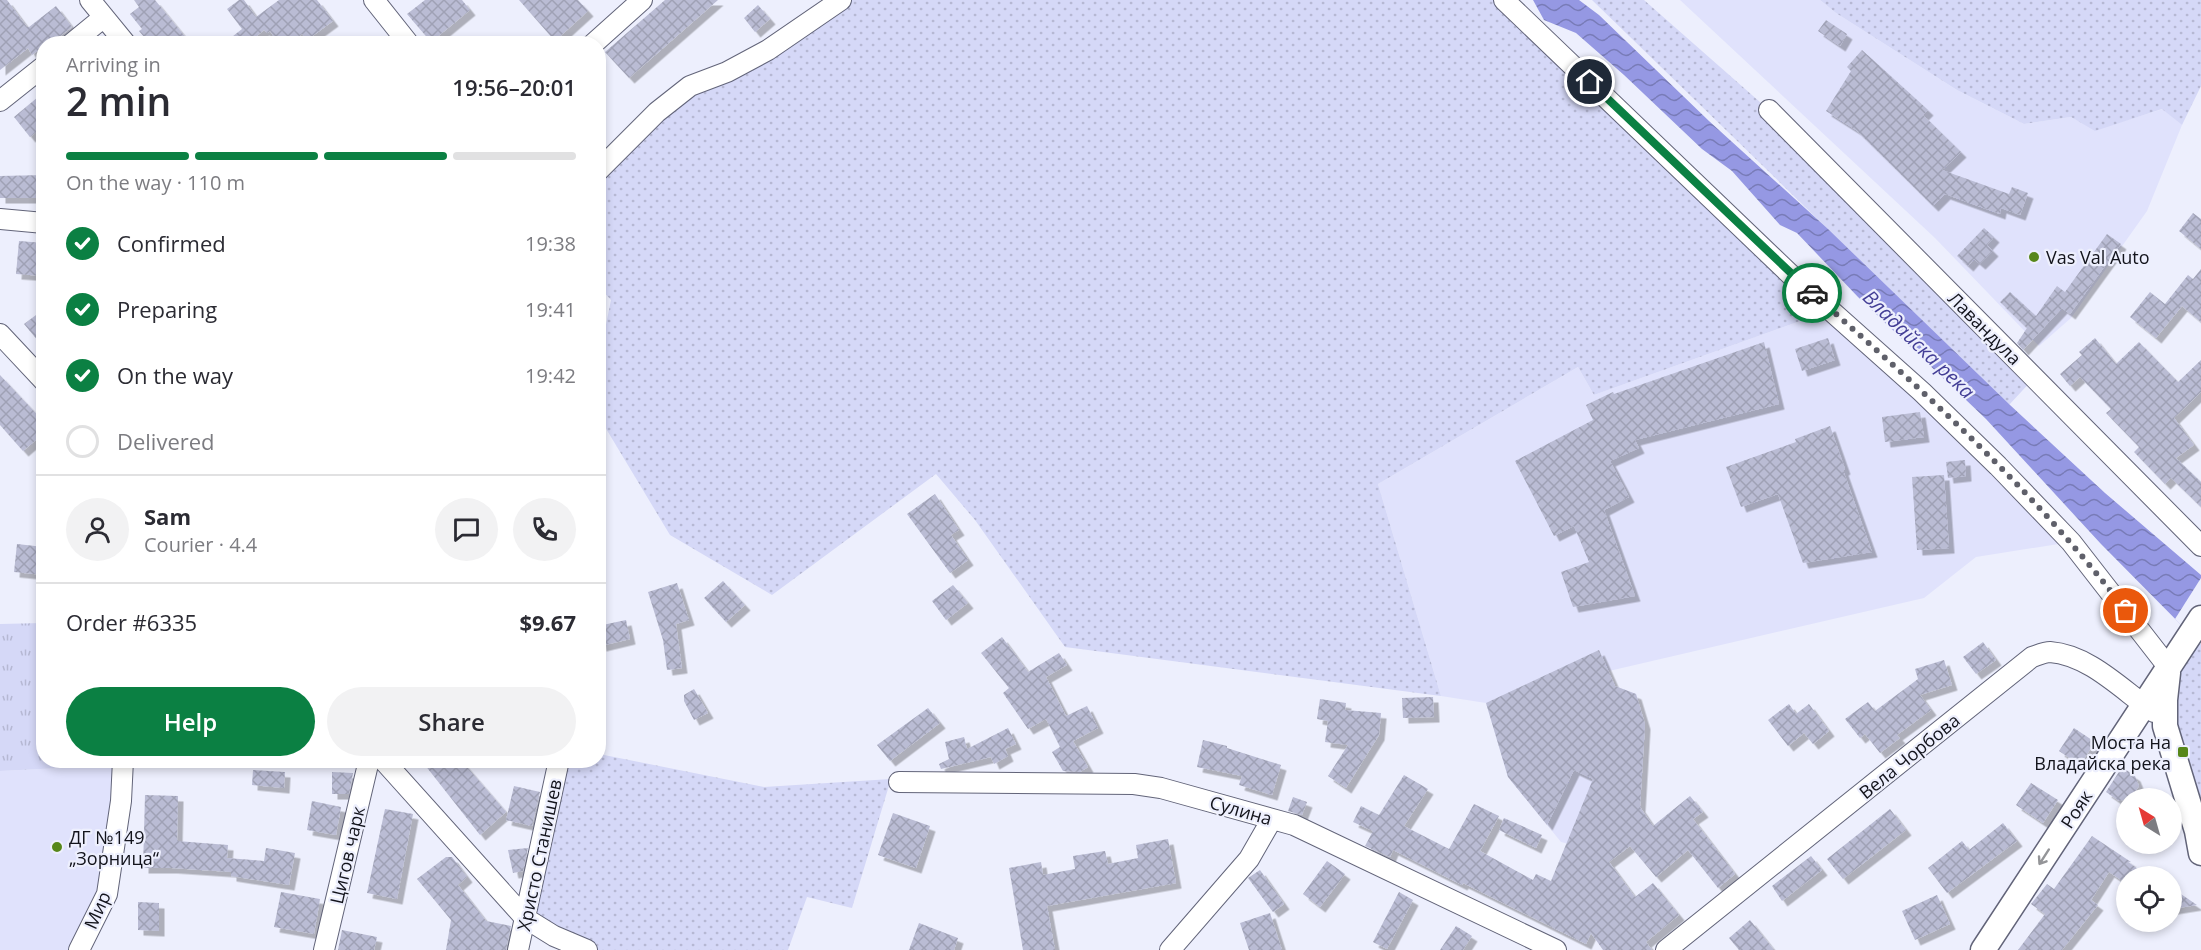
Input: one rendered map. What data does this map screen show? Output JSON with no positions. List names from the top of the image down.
{
  "streets": {
    "street": [
      "Лавандула",
      "Вела Чорбова",
      "Рояк",
      "Сулина",
      "Цигов чарк",
      "Христо Станишев",
      "Мир"
    ]
  },
  "crossings": [
    ["Вела Чорбова", "Рояк"]
  ],
  "one_way": ["Рояк"],
  "water": ["Владайска река"],
  "places": {
    "other": ["Vas Val Auto", "ДГ №149 „Зорница“"],
    "transit": ["Моста на Владайска река"]
  },
  "north": "top left",
  "page": {
    "heading": ["2 min", "Arriving in", "19:56–20:01"],
    "panel": [
      "Sam",
      "Courier · 4.4",
      "Order #6335",
      "$9.67"
    ],
    "bar": "On the way · 110 m",
    "list": [
      ["Confirmed", "19:38"],
      ["Preparing", "19:41"],
      ["On the way", "19:42"],
      "Delivered"
    ],
    "buttons": ["Help", "Share"]
  }
}
